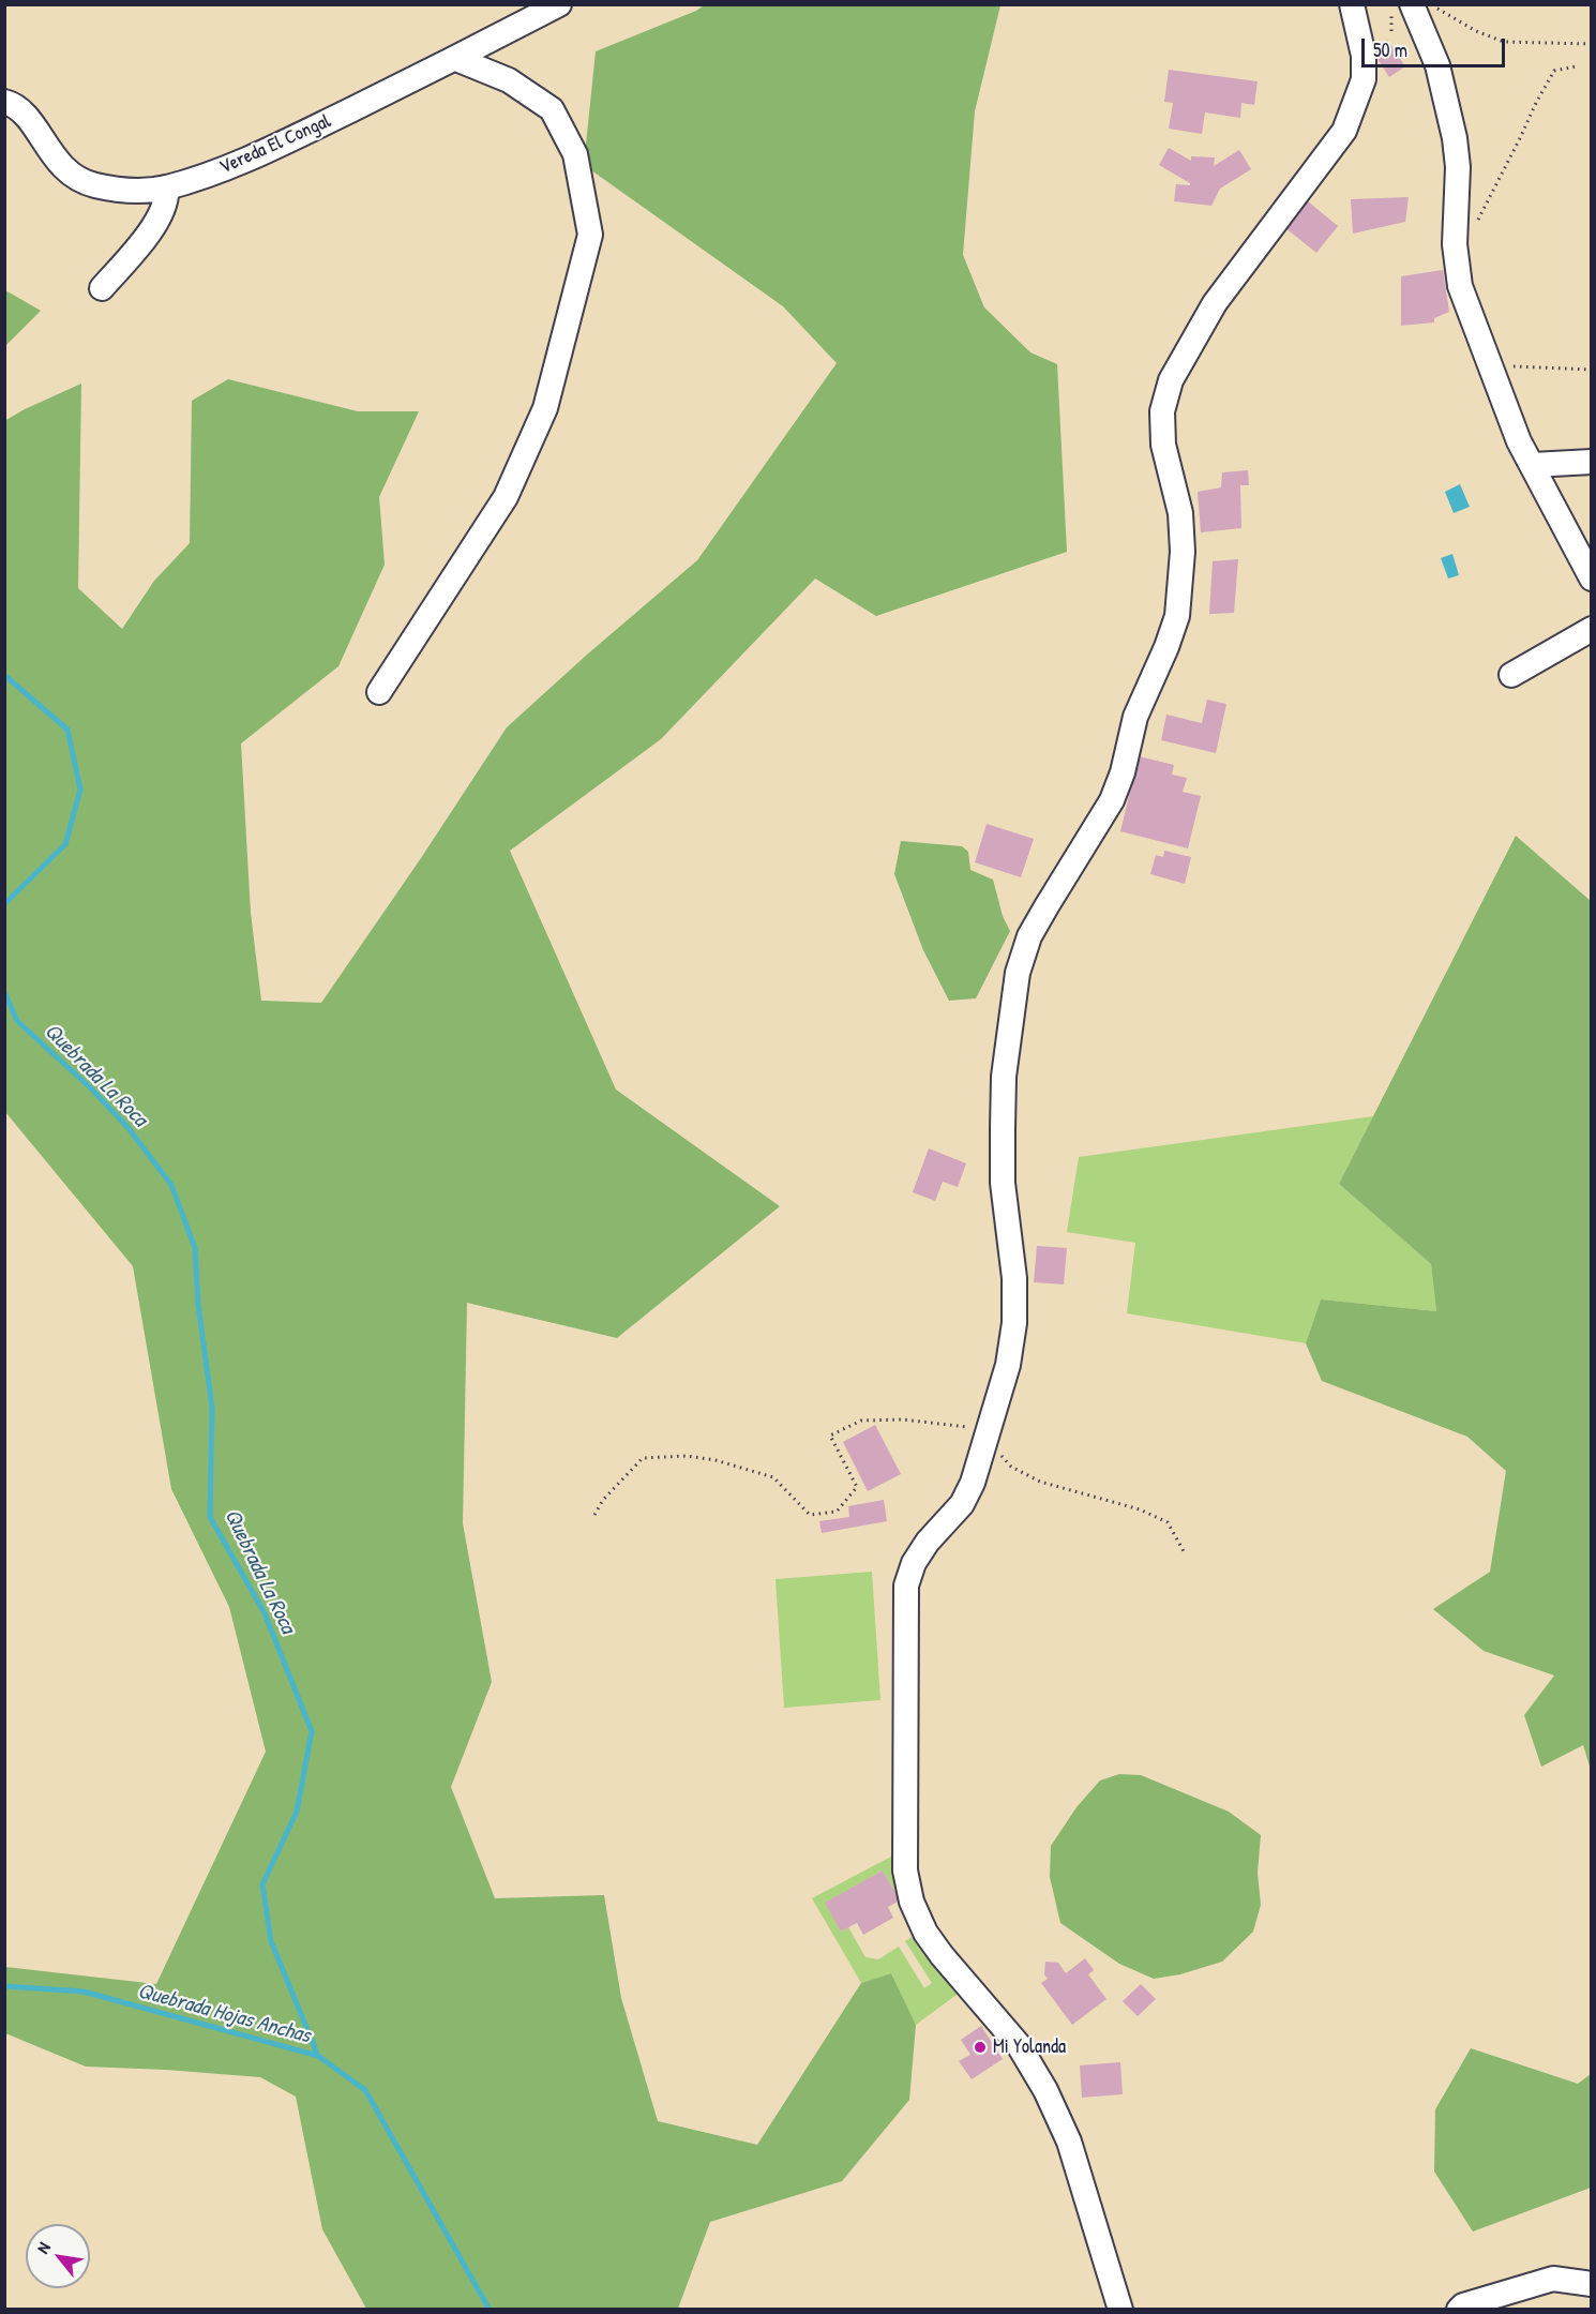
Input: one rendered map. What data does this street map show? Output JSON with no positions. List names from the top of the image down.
{
  "streets": {
    "street": ["Vereda El Congal"]
  },
  "water": ["Quebrada La Roca", "Quebrada Hojas Anchas"],
  "places": ["Mi Yolanda"],
  "scale_bar": "50 m",
  "north": "top left"
}
